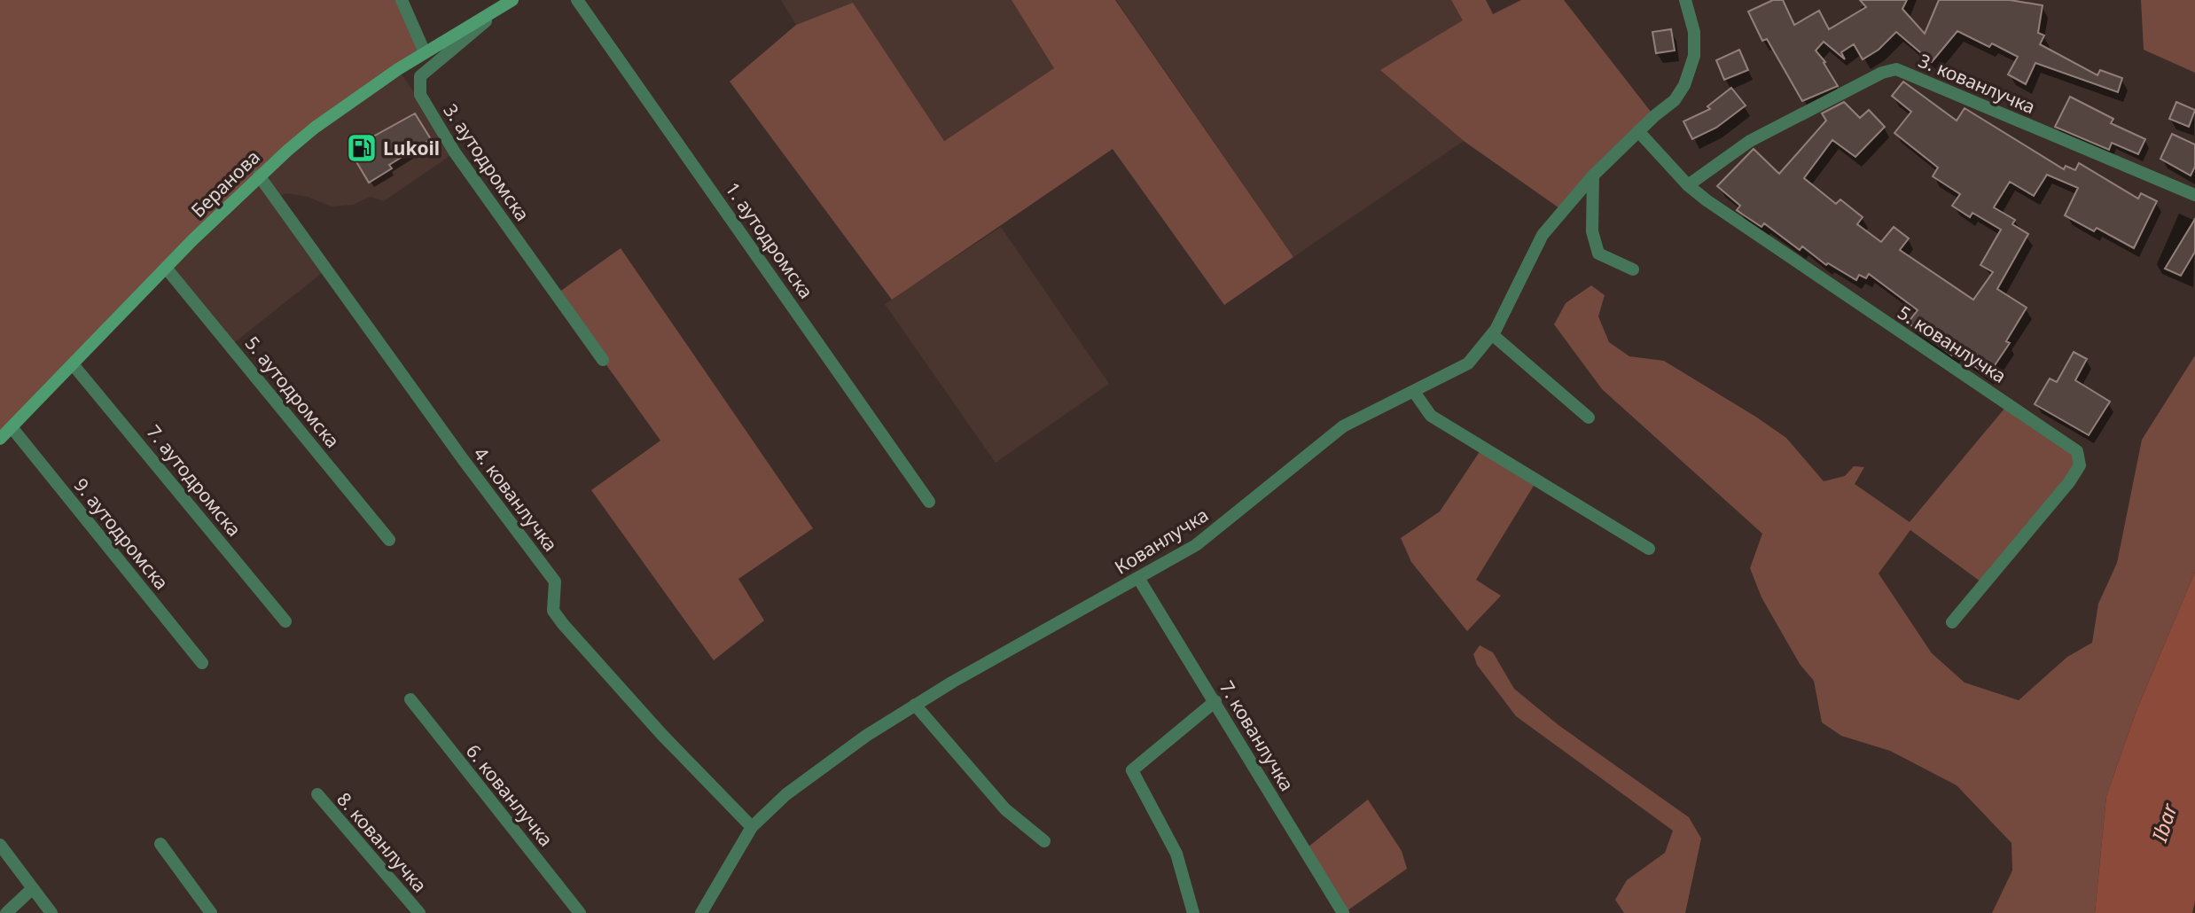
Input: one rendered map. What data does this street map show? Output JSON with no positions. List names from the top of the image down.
{
  "streets": {
    "main road": ["Беранова"],
    "street": [
      "3. кованлучка",
      "3. аутодромска",
      "1. аутодромска",
      "5. кованлучка",
      "5. аутодромска",
      "7. аутодромска",
      "4. кованлучка",
      "9. аутодромска",
      "Кованлучка",
      "7. кованлучка",
      "6. кованлучка",
      "8. кованлучка"
    ]
  },
  "crossings": [
    ["3. кованлучка", "5. кованлучка"],
    ["3. аутодромска", "Беранова"],
    ["Беранова", "5. аутодромска"],
    ["Беранова", "7. аутодромска"],
    ["Беранова", "4. кованлучка"],
    ["Беранова", "9. аутодромска"],
    ["5. кованлучка", "Кованлучка"],
    ["4. кованлучка", "Кованлучка"],
    ["Кованлучка", "7. кованлучка"]
  ],
  "water": ["Ibar"],
  "places": {
    "fuel station": ["Lukoil"]
  }
}
